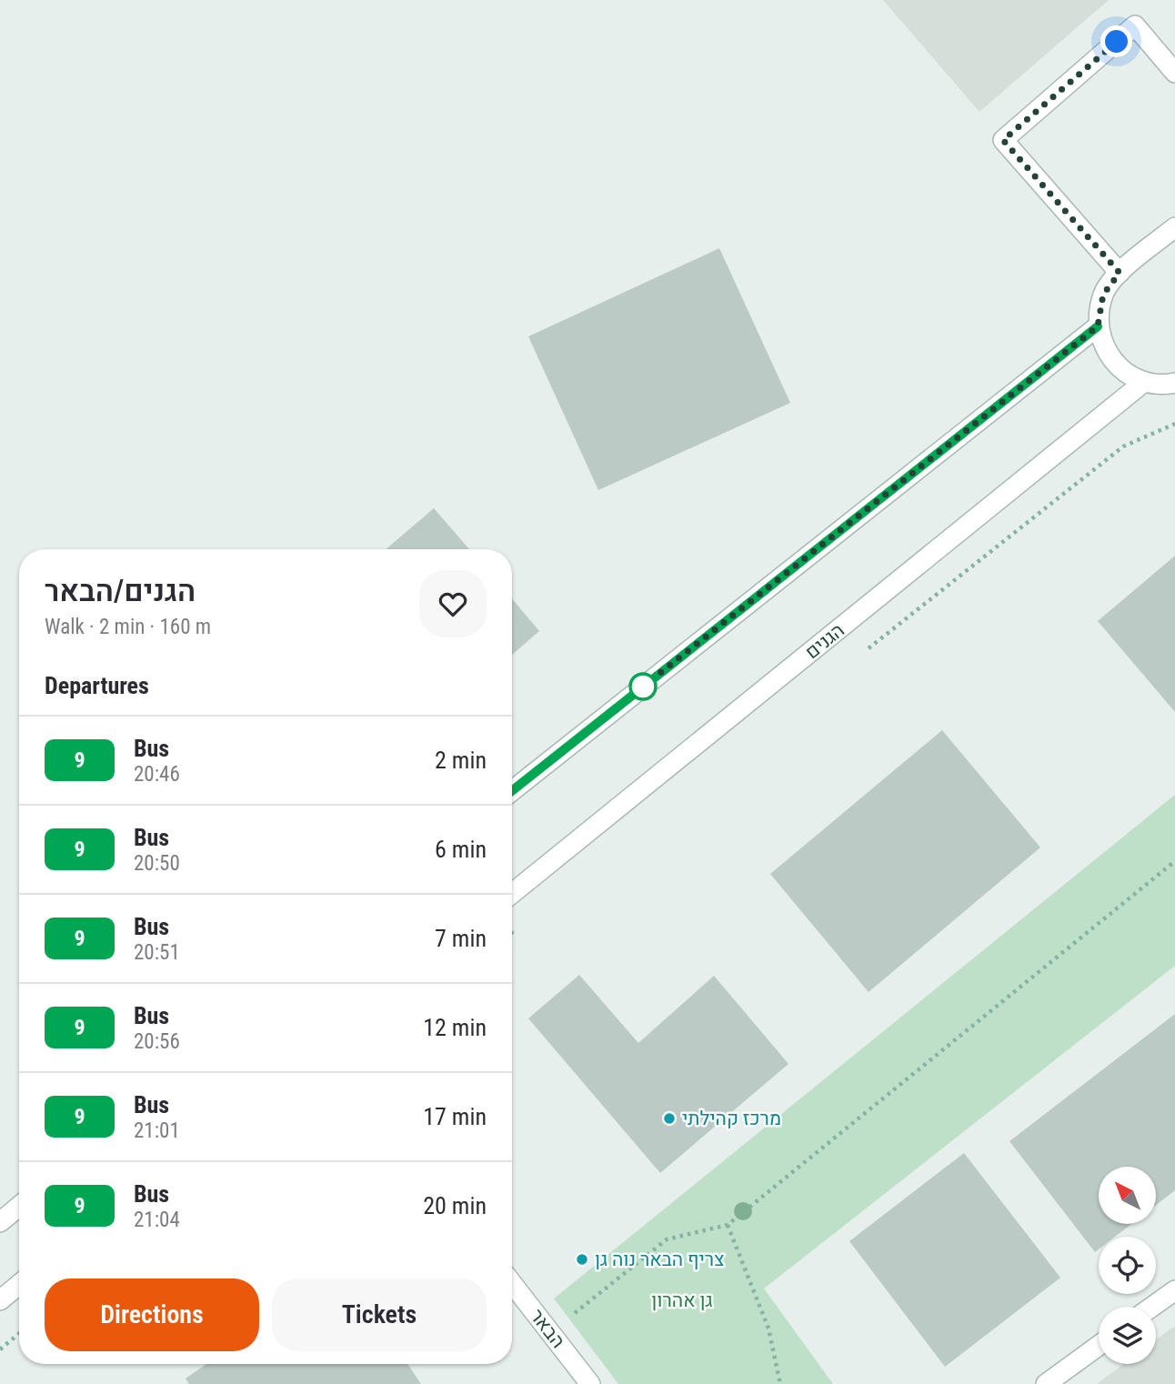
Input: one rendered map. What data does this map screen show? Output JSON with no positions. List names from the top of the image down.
{
  "streets": {
    "street": ["הגנים", "הבאר"]
  },
  "parks": ["גן אהרון"],
  "places": ["מרכז קהילתי", "צריף הבאר נוה גן"],
  "lines": ["bus line 9"],
  "north": "top left",
  "page": {
    "heading": [
      ["הגנים/הבאר", "Walk · 2 min · 160 m"],
      "Departures"
    ],
    "list": [
      {
        "mark": "9",
        "name": "Bus",
        "note": "20:46",
        "value": "2 min"
      },
      {
        "mark": "9",
        "name": "Bus",
        "note": "20:50",
        "value": "6 min"
      },
      {
        "mark": "9",
        "name": "Bus",
        "note": "20:51",
        "value": "7 min"
      },
      {
        "mark": "9",
        "name": "Bus",
        "note": "20:56",
        "value": "12 min"
      },
      {
        "mark": "9",
        "name": "Bus",
        "note": "21:01",
        "value": "17 min"
      },
      {
        "mark": "9",
        "name": "Bus",
        "note": "21:04",
        "value": "20 min"
      }
    ],
    "buttons": ["Directions", "Tickets"]
  }
}
